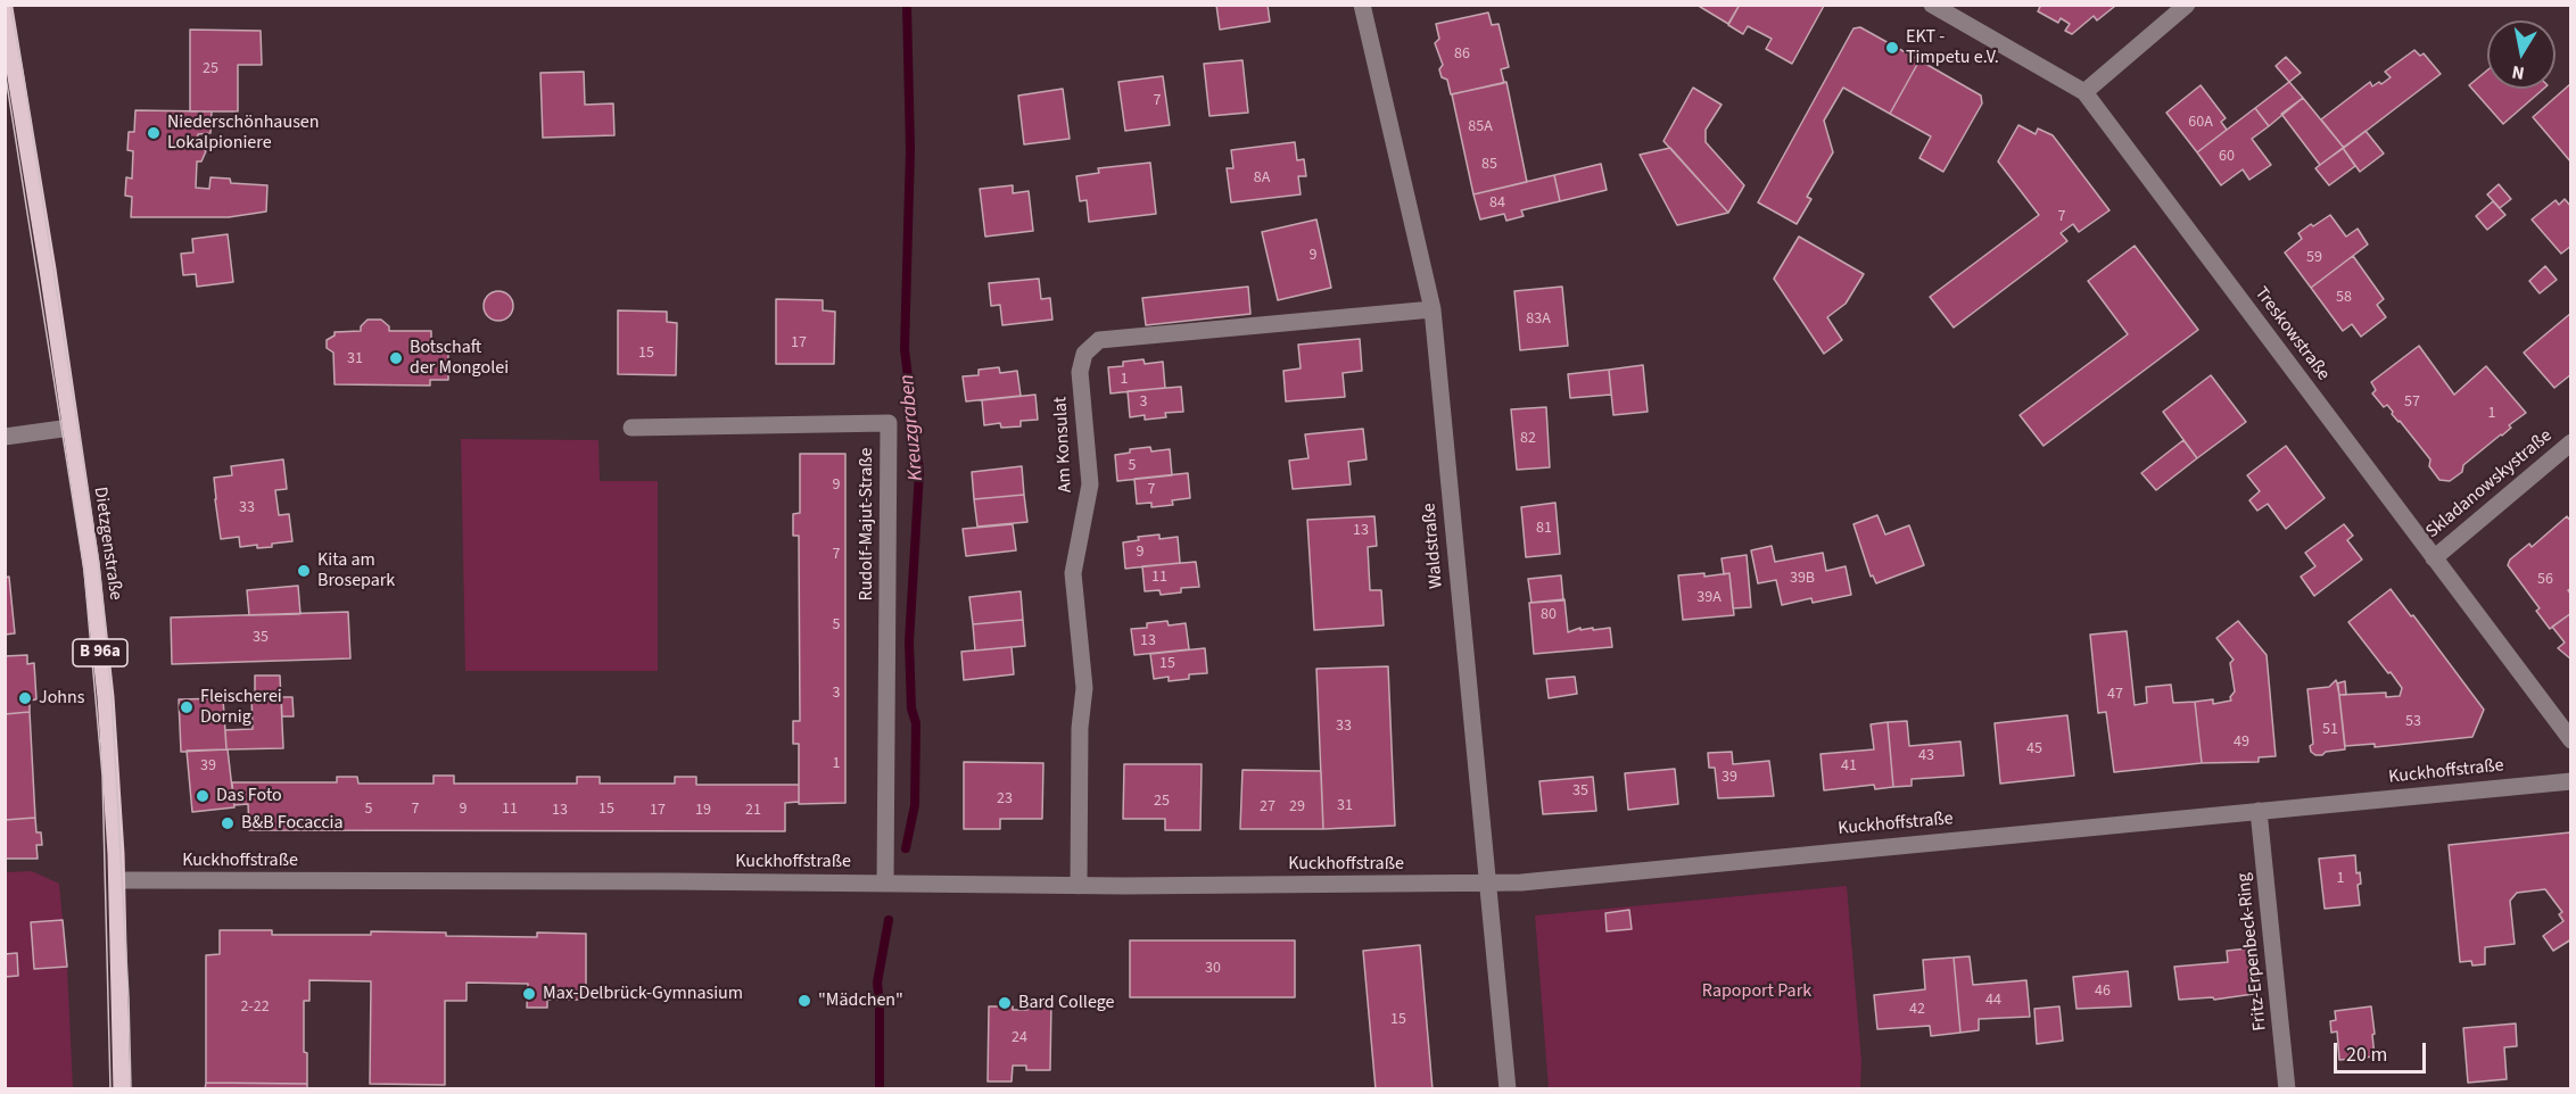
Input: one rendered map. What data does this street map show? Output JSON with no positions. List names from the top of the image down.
{
  "streets": {
    "main road": ["Dietzgenstraße", "B 96a"],
    "street": [
      "Treskowstraße",
      "Am Konsulat",
      "Skladanowskystraße",
      "Rudolf-Majut-Straße",
      "Waldstraße",
      "Kuckhoffstraße",
      "Fritz-Erpenbeck-Ring"
    ]
  },
  "crossings": [
    ["Treskowstraße", "Skladanowskystraße"],
    ["Am Konsulat", "Waldstraße"],
    ["Am Konsulat", "Kuckhoffstraße"],
    ["Rudolf-Majut-Straße", "Kuckhoffstraße"],
    ["Dietzgenstraße", "Kuckhoffstraße"],
    ["Waldstraße", "Kuckhoffstraße"],
    ["Kuckhoffstraße", "Fritz-Erpenbeck-Ring"]
  ],
  "water": ["Kreuzgraben"],
  "parks": ["Rapoport Park"],
  "places": [
    "EKT - Timpetu e.V.",
    "Niederschönhausen Lokalpioniere",
    "Botschaft der Mongolei",
    "Kita am Brosepark",
    "Johns",
    "Fleischerei Dornig",
    "Das Foto",
    "B&B Focaccia",
    "Max-Delbrück-Gymnasium",
    "\"Mädchen\"",
    "Bard College"
  ],
  "house_numbers": [
    "86",
    "25",
    "7",
    "60A",
    "85A",
    "60",
    "85",
    "8A",
    "84",
    "7",
    "9",
    "59",
    "58",
    "83A",
    "17",
    "15",
    "31",
    "1",
    "3",
    "57",
    "1",
    "82",
    "5",
    "9",
    "7",
    "33",
    "81",
    "13",
    "9",
    "7",
    "11",
    "39B",
    "56",
    "39A",
    "80",
    "5",
    "35",
    "13",
    "15",
    "3",
    "47",
    "53",
    "33",
    "51",
    "49",
    "45",
    "43",
    "1",
    "39",
    "41",
    "39",
    "35",
    "23",
    "25",
    "31",
    "27",
    "29",
    "5",
    "7",
    "9",
    "11",
    "15",
    "13",
    "17",
    "19",
    "21",
    "1",
    "30",
    "46",
    "44",
    "2-22",
    "42",
    "15",
    "24"
  ],
  "scale_bar": "20 m",
  "north": "bottom"
}
